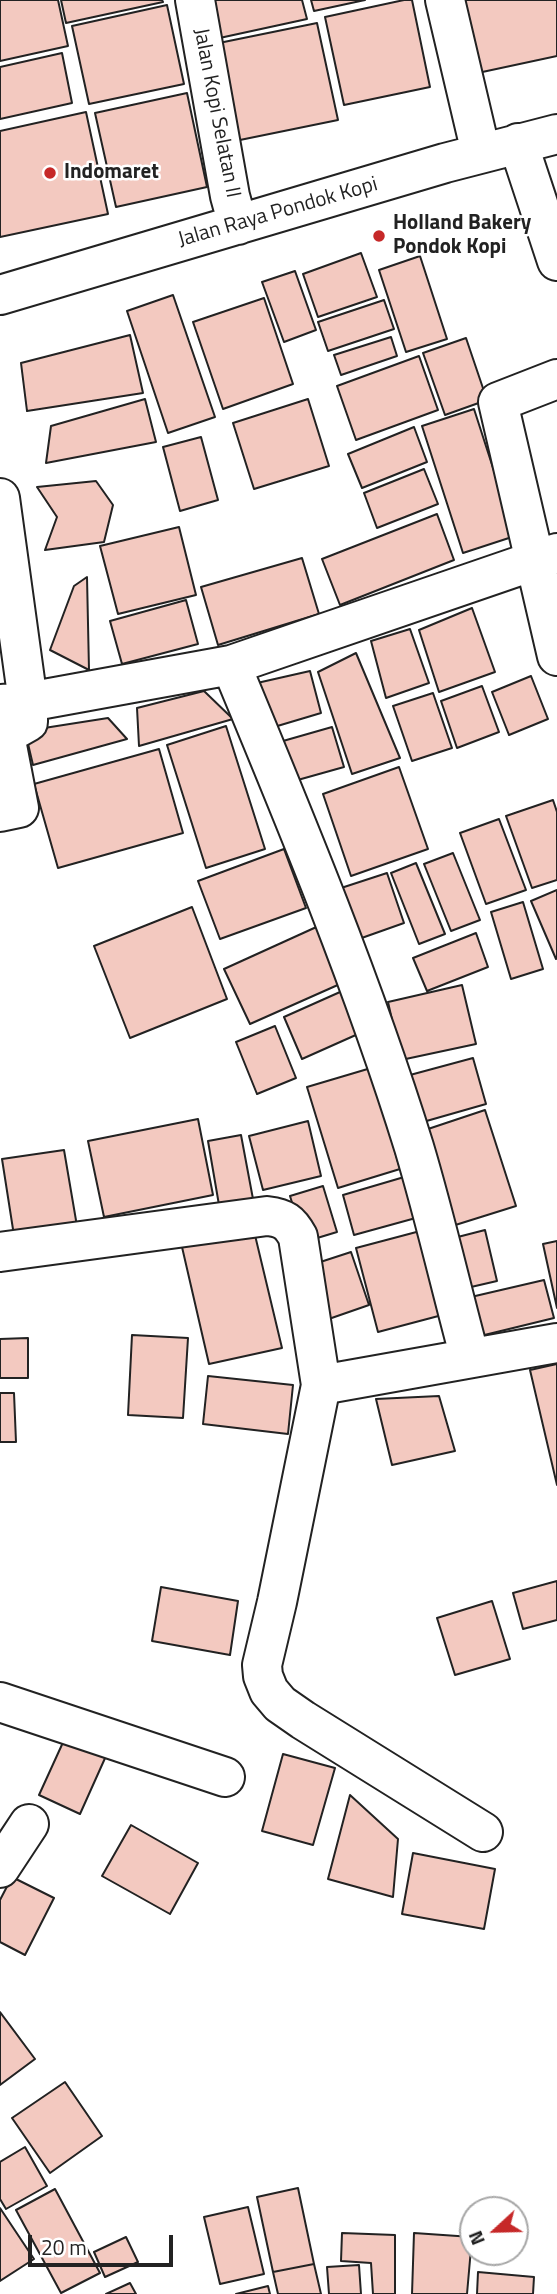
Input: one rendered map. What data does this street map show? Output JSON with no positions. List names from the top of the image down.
{
  "streets": {
    "street": ["Jalan Kopi Selatan II", "Jalan Raya Pondok Kopi"]
  },
  "crossings": [
    ["Jalan Kopi Selatan II", "Jalan Raya Pondok Kopi"]
  ],
  "places": ["Indomaret", "Holland Bakery Pondok Kopi"],
  "scale_bar": "20 m",
  "north": "left"
}
